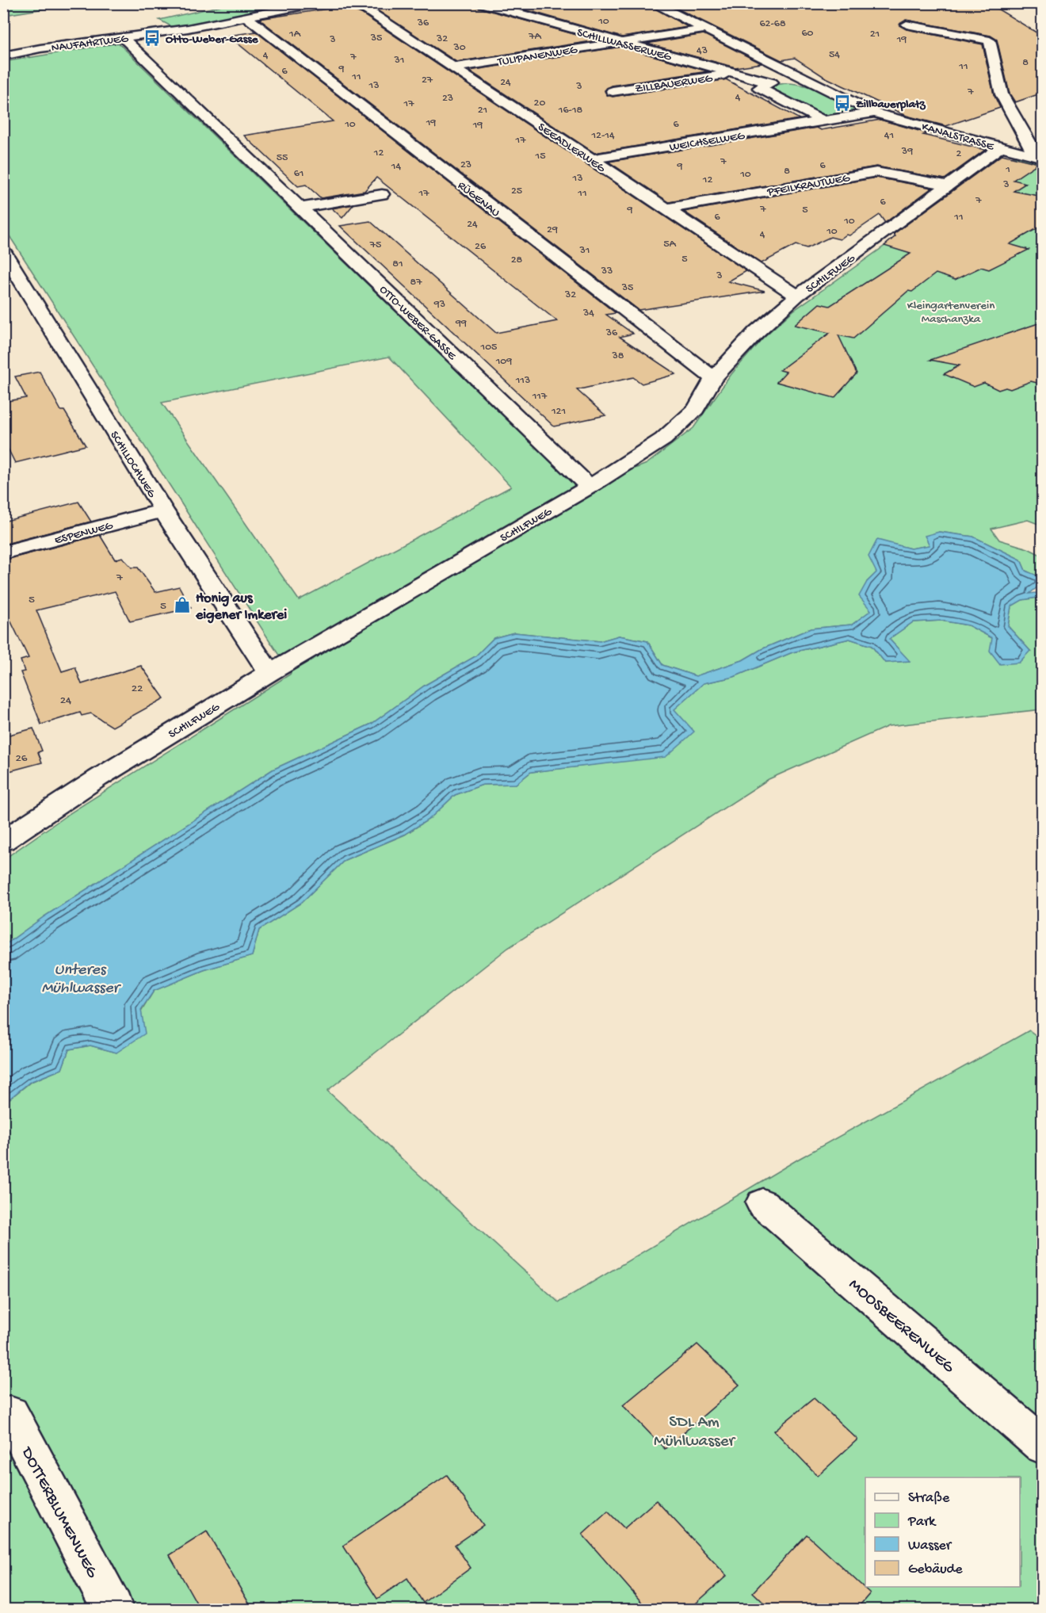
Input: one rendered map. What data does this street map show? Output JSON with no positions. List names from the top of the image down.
{
  "streets": {
    "street": [
      "NAUFAHRTWEG",
      "SCHILLWASSERWEG",
      "TULIPANENWEG",
      "ZILLBAUERWEG",
      "KANALSTRASSE",
      "WEICHSELWEG",
      "SEEADLERWEG",
      "PFEILKRAUTWEG",
      "RÜGENAU",
      "SCHILFWEG",
      "OTTO-WEBER-GASSE",
      "SCHILLOCHWEG",
      "ESPENWEG",
      "MOOSBEERENWEG",
      "DOTTERBLUMENWEG"
    ]
  },
  "crossings": [
    ["NAUFAHRTWEG", "RÜGENAU"],
    ["NAUFAHRTWEG", "OTTO-WEBER-GASSE"],
    ["SCHILLWASSERWEG", "TULIPANENWEG"],
    ["SCHILLWASSERWEG", "ZILLBAUERWEG"],
    ["TULIPANENWEG", "SEEADLERWEG"],
    ["KANALSTRASSE", "SCHILFWEG"],
    ["WEICHSELWEG", "SEEADLERWEG"],
    ["SEEADLERWEG", "PFEILKRAUTWEG"],
    ["SEEADLERWEG", "SCHILFWEG"],
    ["PFEILKRAUTWEG", "SCHILFWEG"],
    ["RÜGENAU", "SCHILFWEG"],
    ["SCHILFWEG", "OTTO-WEBER-GASSE"],
    ["SCHILFWEG", "SCHILLOCHWEG"],
    ["SCHILLOCHWEG", "ESPENWEG"]
  ],
  "water": ["Unteres Mühlwasser"],
  "parks": ["Kleingartenverein Maschanzka", "SDL Am Mühlwasser"],
  "places": {
    "bus stop": ["Otto-Weber-Gasse", "Zillbauerplatz"],
    "shop": ["Honig aus eigener Imkerei"]
  },
  "house_numbers": [
    "10",
    "36",
    "62-68",
    "60",
    "1A",
    "21",
    "7A",
    "35",
    "32",
    "3",
    "19",
    "30",
    "43",
    "54",
    "4",
    "7",
    "31",
    "8",
    "11",
    "9",
    "6",
    "11",
    "27",
    "24",
    "13",
    "3",
    "7",
    "4",
    "23",
    "20",
    "17",
    "21",
    "16-18",
    "19",
    "10",
    "6",
    "19",
    "12-14",
    "41",
    "17",
    "39",
    "12",
    "2",
    "15",
    "55",
    "7",
    "23",
    "6",
    "14",
    "9",
    "1",
    "8",
    "61",
    "10",
    "13",
    "12",
    "3",
    "25",
    "17",
    "11",
    "7",
    "6",
    "7",
    "9",
    "5",
    "6",
    "11",
    "10",
    "24",
    "29",
    "10",
    "4",
    "5A",
    "75",
    "26",
    "31",
    "5",
    "28",
    "81",
    "33",
    "3",
    "87",
    "35",
    "32",
    "93",
    "34",
    "99",
    "36",
    "105",
    "38",
    "109",
    "113",
    "117",
    "121",
    "7",
    "5",
    "5",
    "22",
    "24",
    "26"
  ],
  "legend": [
    "Straße",
    "Park",
    "Wasser",
    "Gebäude"
  ]
}
